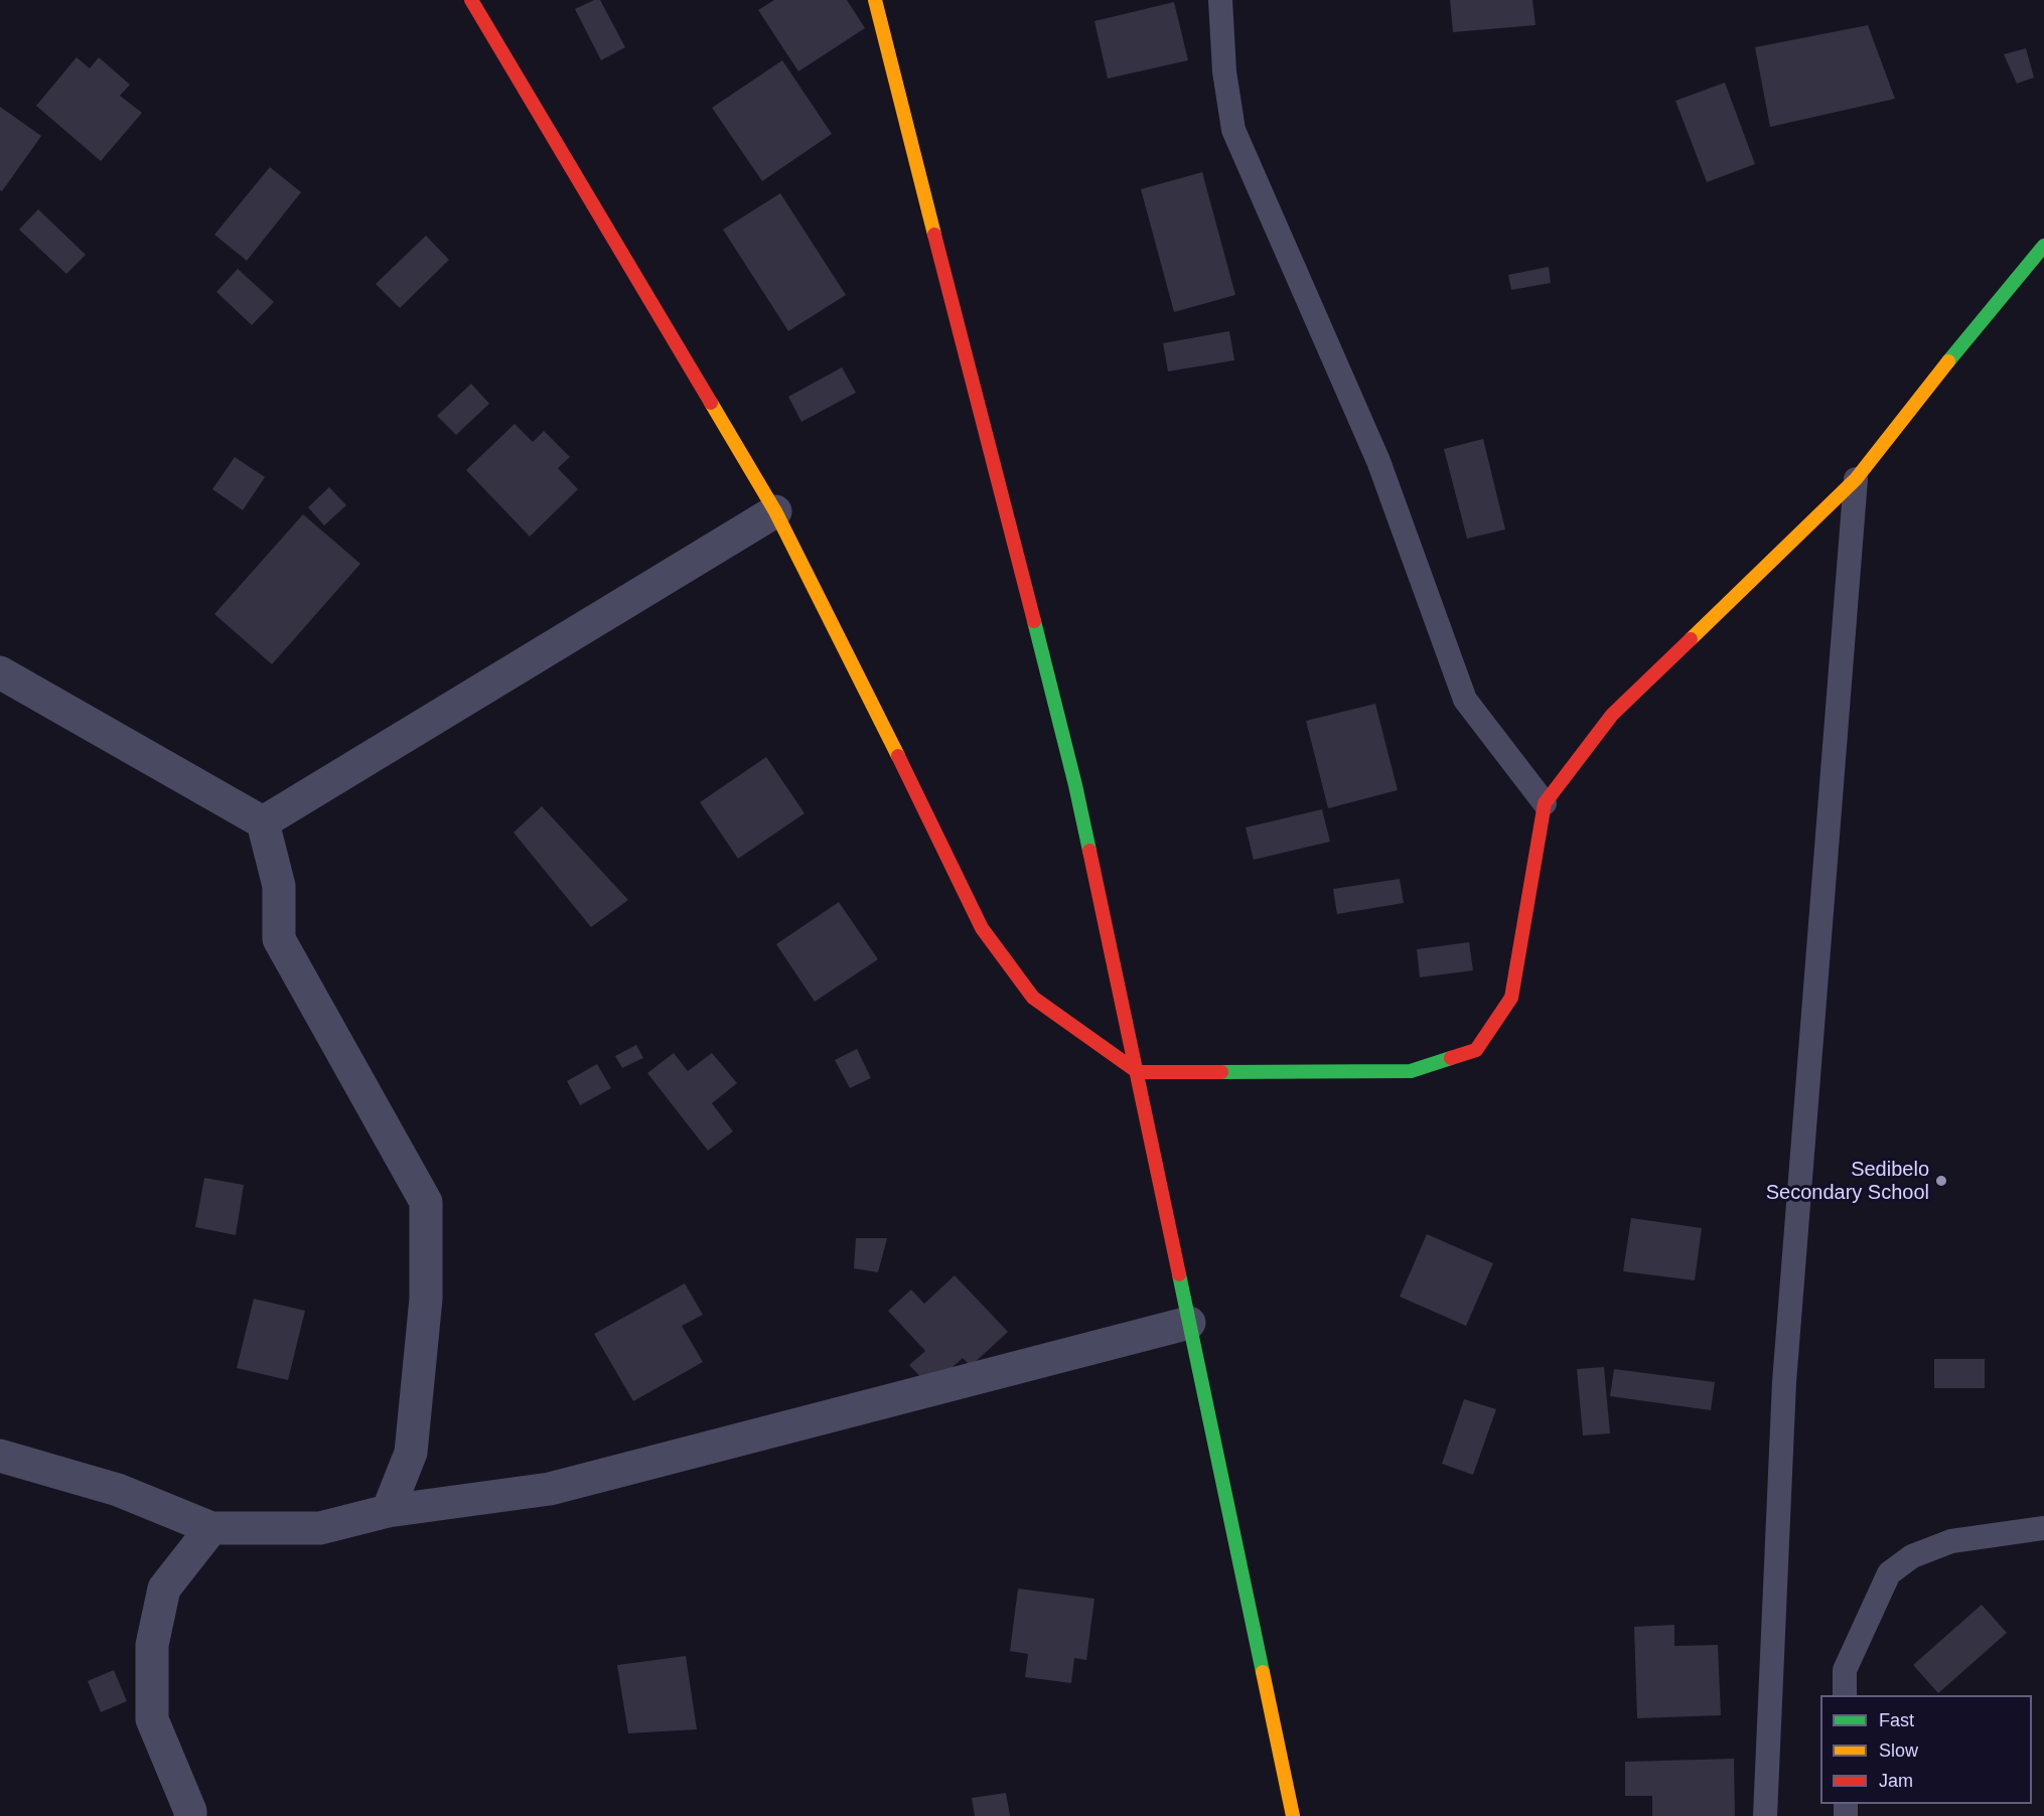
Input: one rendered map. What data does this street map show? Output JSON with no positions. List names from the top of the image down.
{
  "places": ["Sedibelo Secondary School"],
  "legend": ["Fast", "Slow", "Jam"]
}
